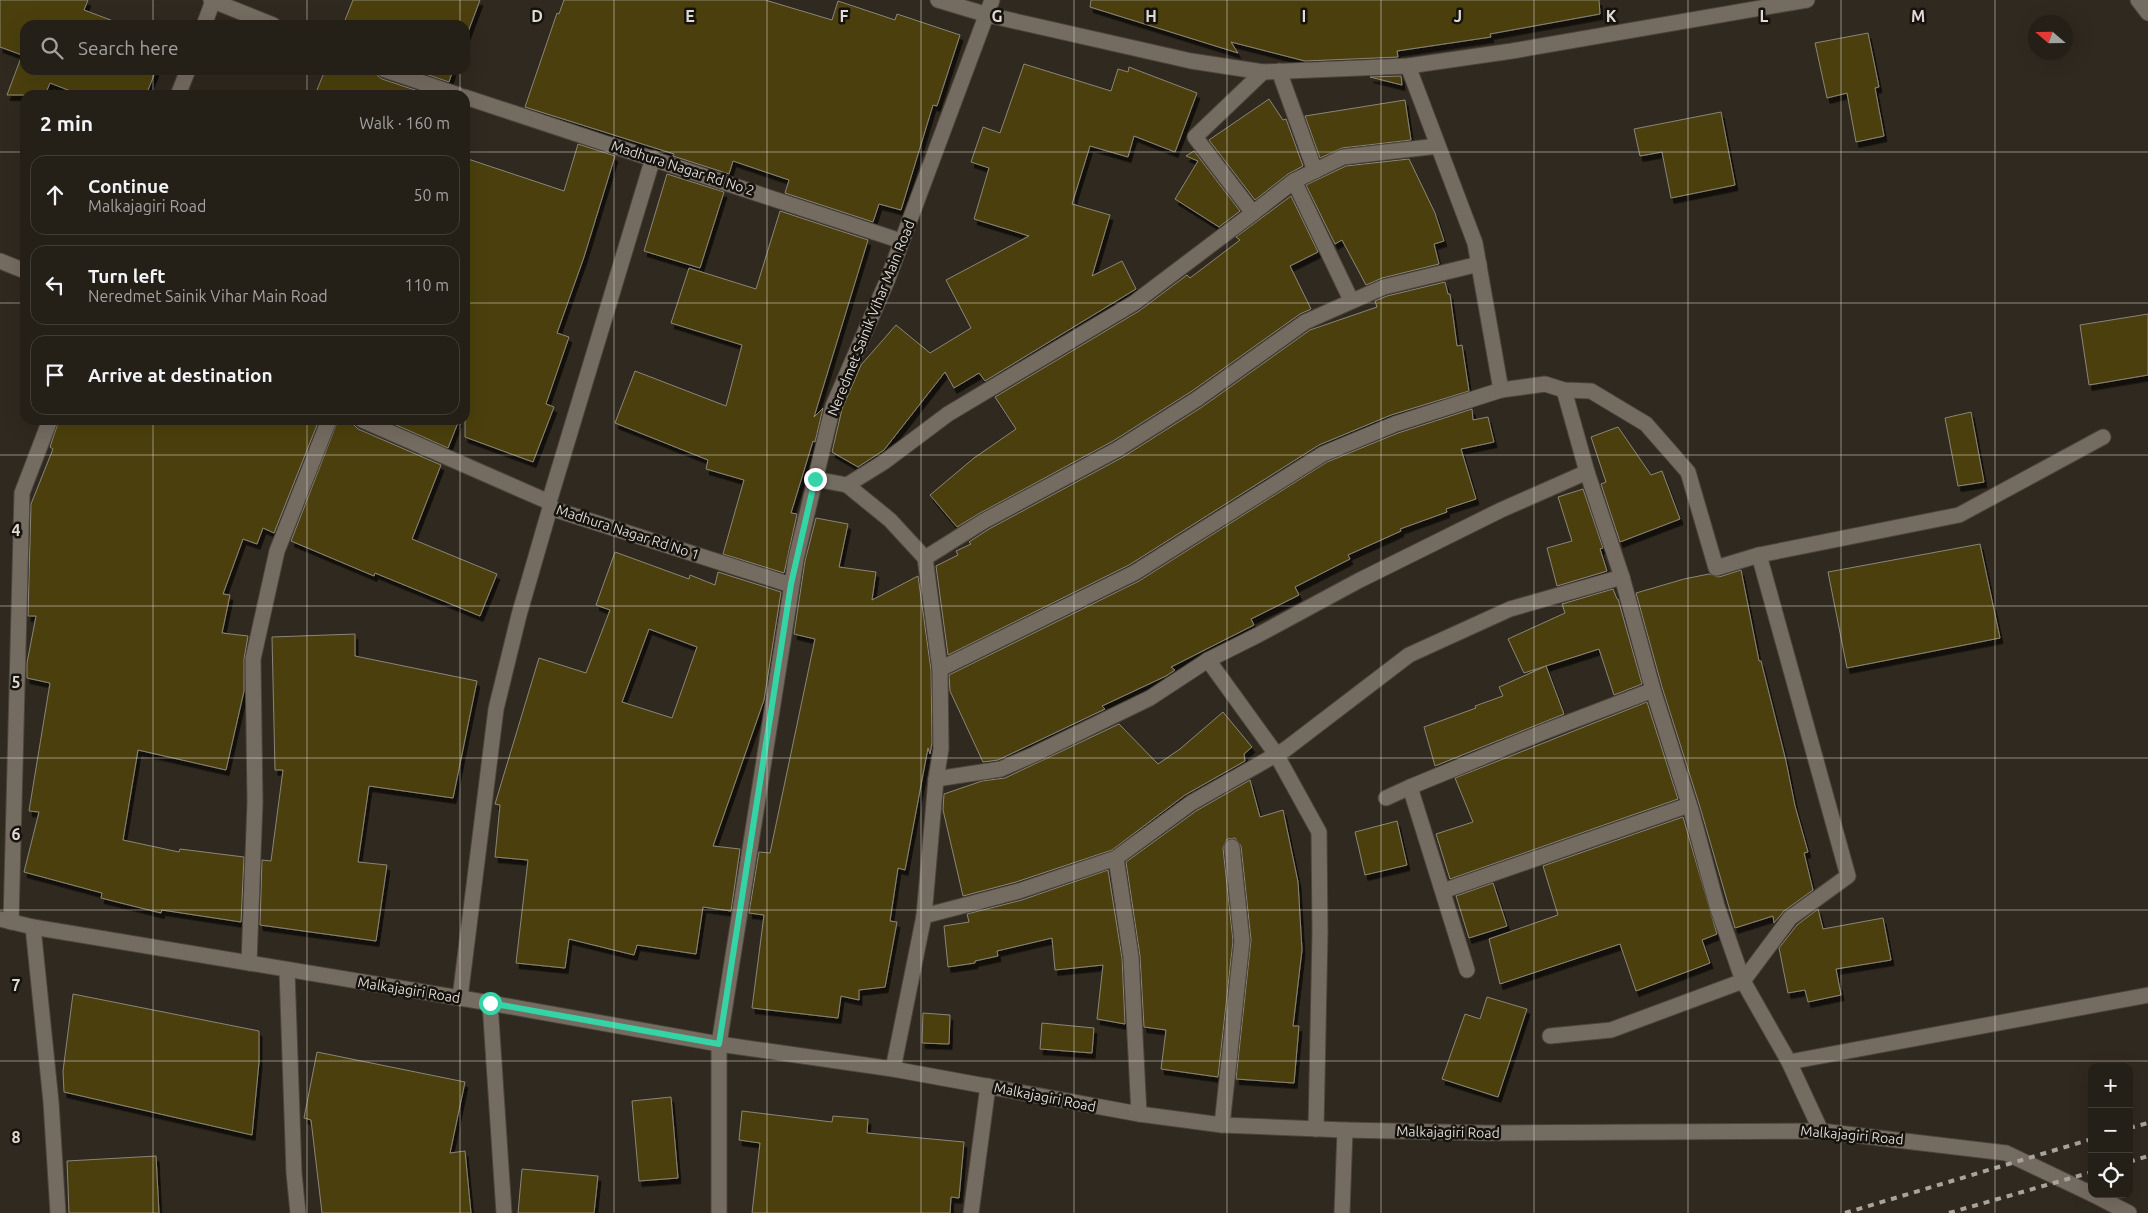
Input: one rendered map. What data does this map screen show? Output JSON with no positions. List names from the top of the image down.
{
  "streets": {
    "street": [
      "Madhura Nagar Rd No 2",
      "Neredmet Sainik Vihar Main Road",
      "Madhura Nagar Rd No 1",
      "Malkajagiri Road"
    ]
  },
  "crossings": [
    ["Madhura Nagar Rd No 2", "Neredmet Sainik Vihar Main Road"],
    ["Neredmet Sainik Vihar Main Road", "Madhura Nagar Rd No 1"],
    ["Neredmet Sainik Vihar Main Road", "Malkajagiri Road"]
  ],
  "north": "left",
  "page": {
    "search": "Search here",
    "heading": ["2 min", "Walk · 160 m"],
    "list": [
      ["Continue", "Malkajagiri Road", "50 m"],
      ["Turn left", "Neredmet Sainik Vihar Main Road", "110 m"],
      "Arrive at destination"
    ],
    "map_buttons": ["+", "−"]
  },
  "grid": {
    "columns": [
      "D",
      "E",
      "F",
      "G",
      "H",
      "I",
      "J",
      "K",
      "L",
      "M"
    ],
    "rows": [
      "4",
      "5",
      "6",
      "7",
      "8"
    ]
  }
}
